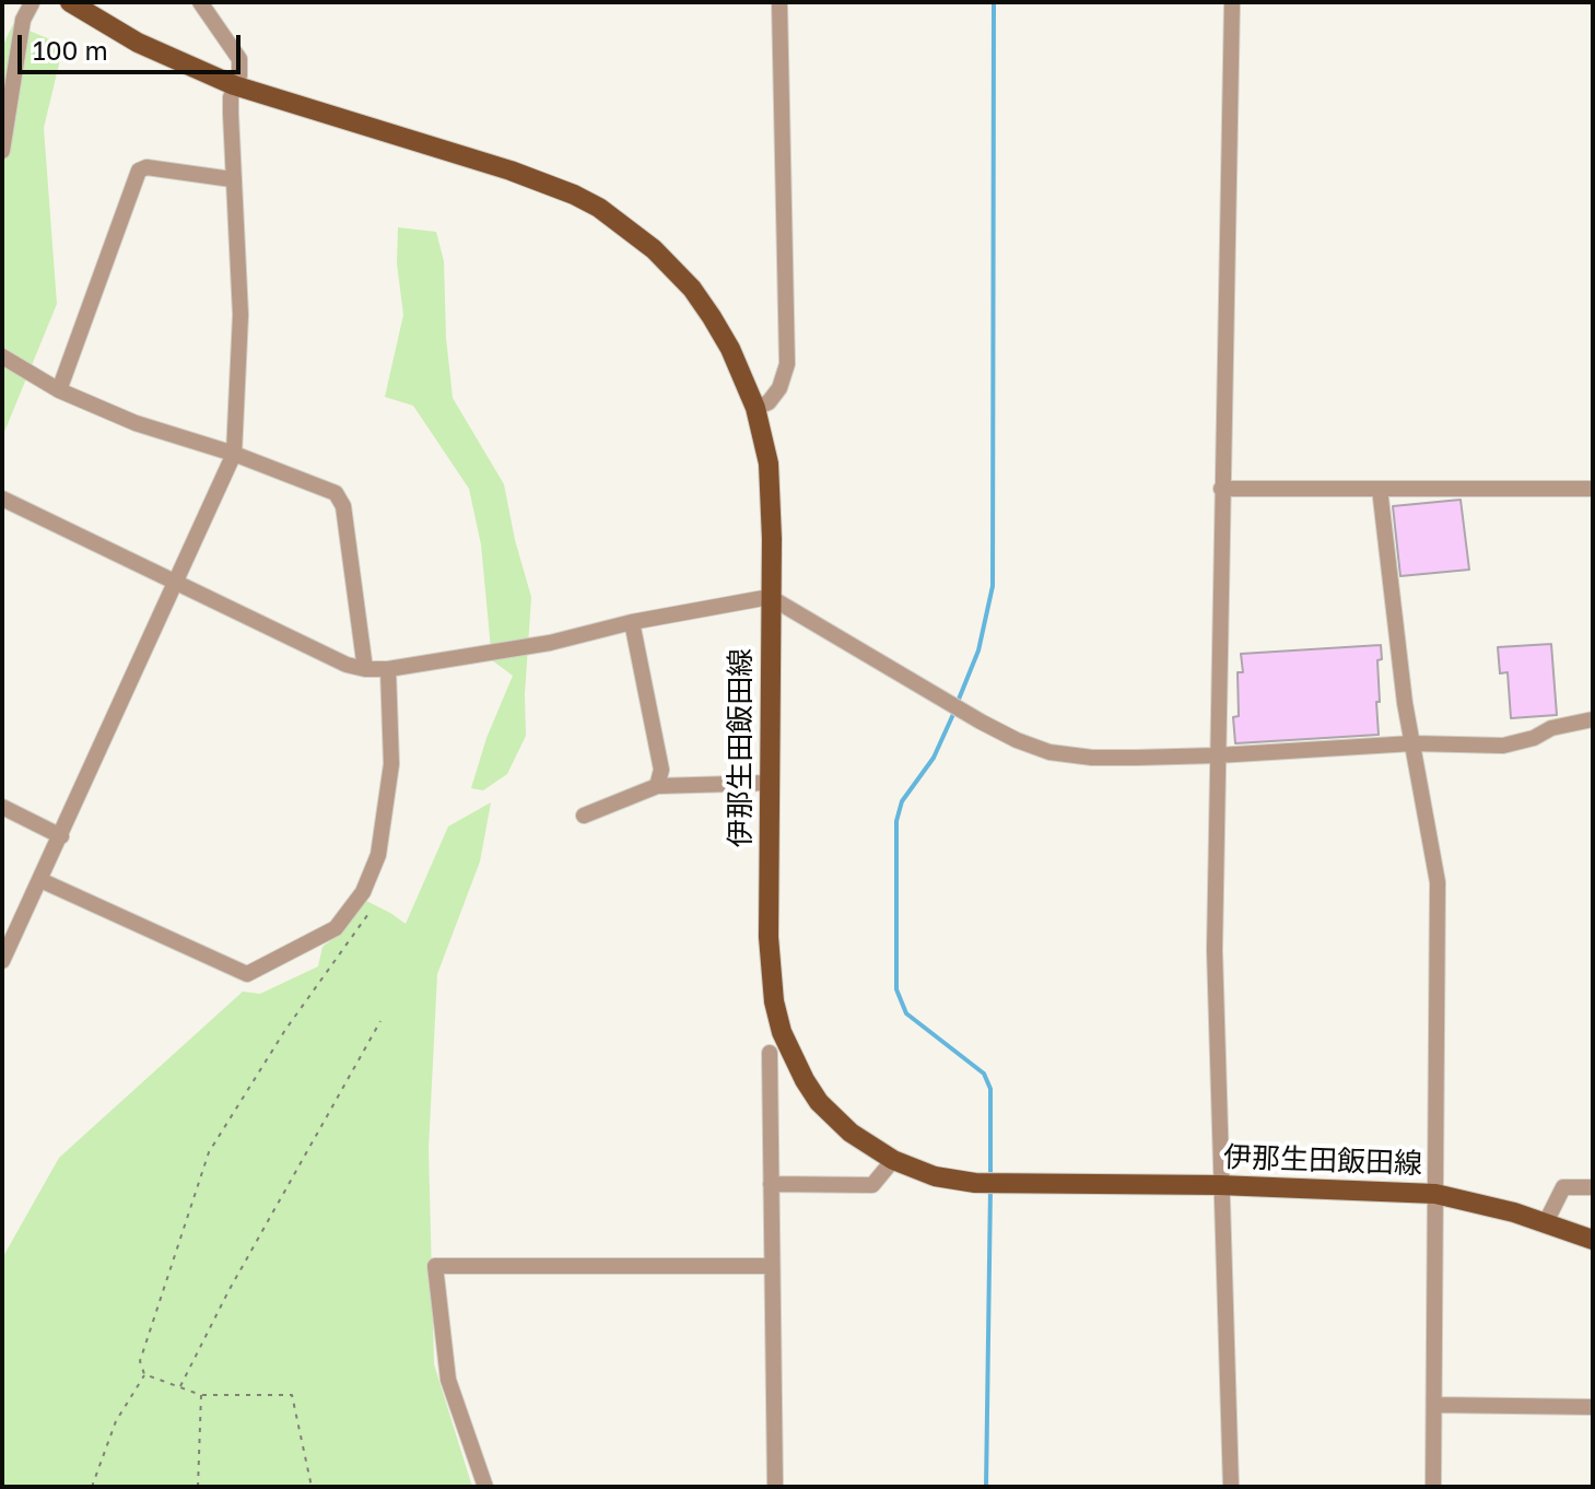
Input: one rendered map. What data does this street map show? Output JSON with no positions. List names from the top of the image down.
{
  "streets": {
    "main road": ["伊那生田飯田線"]
  },
  "scale_bar": "100 m"
}
